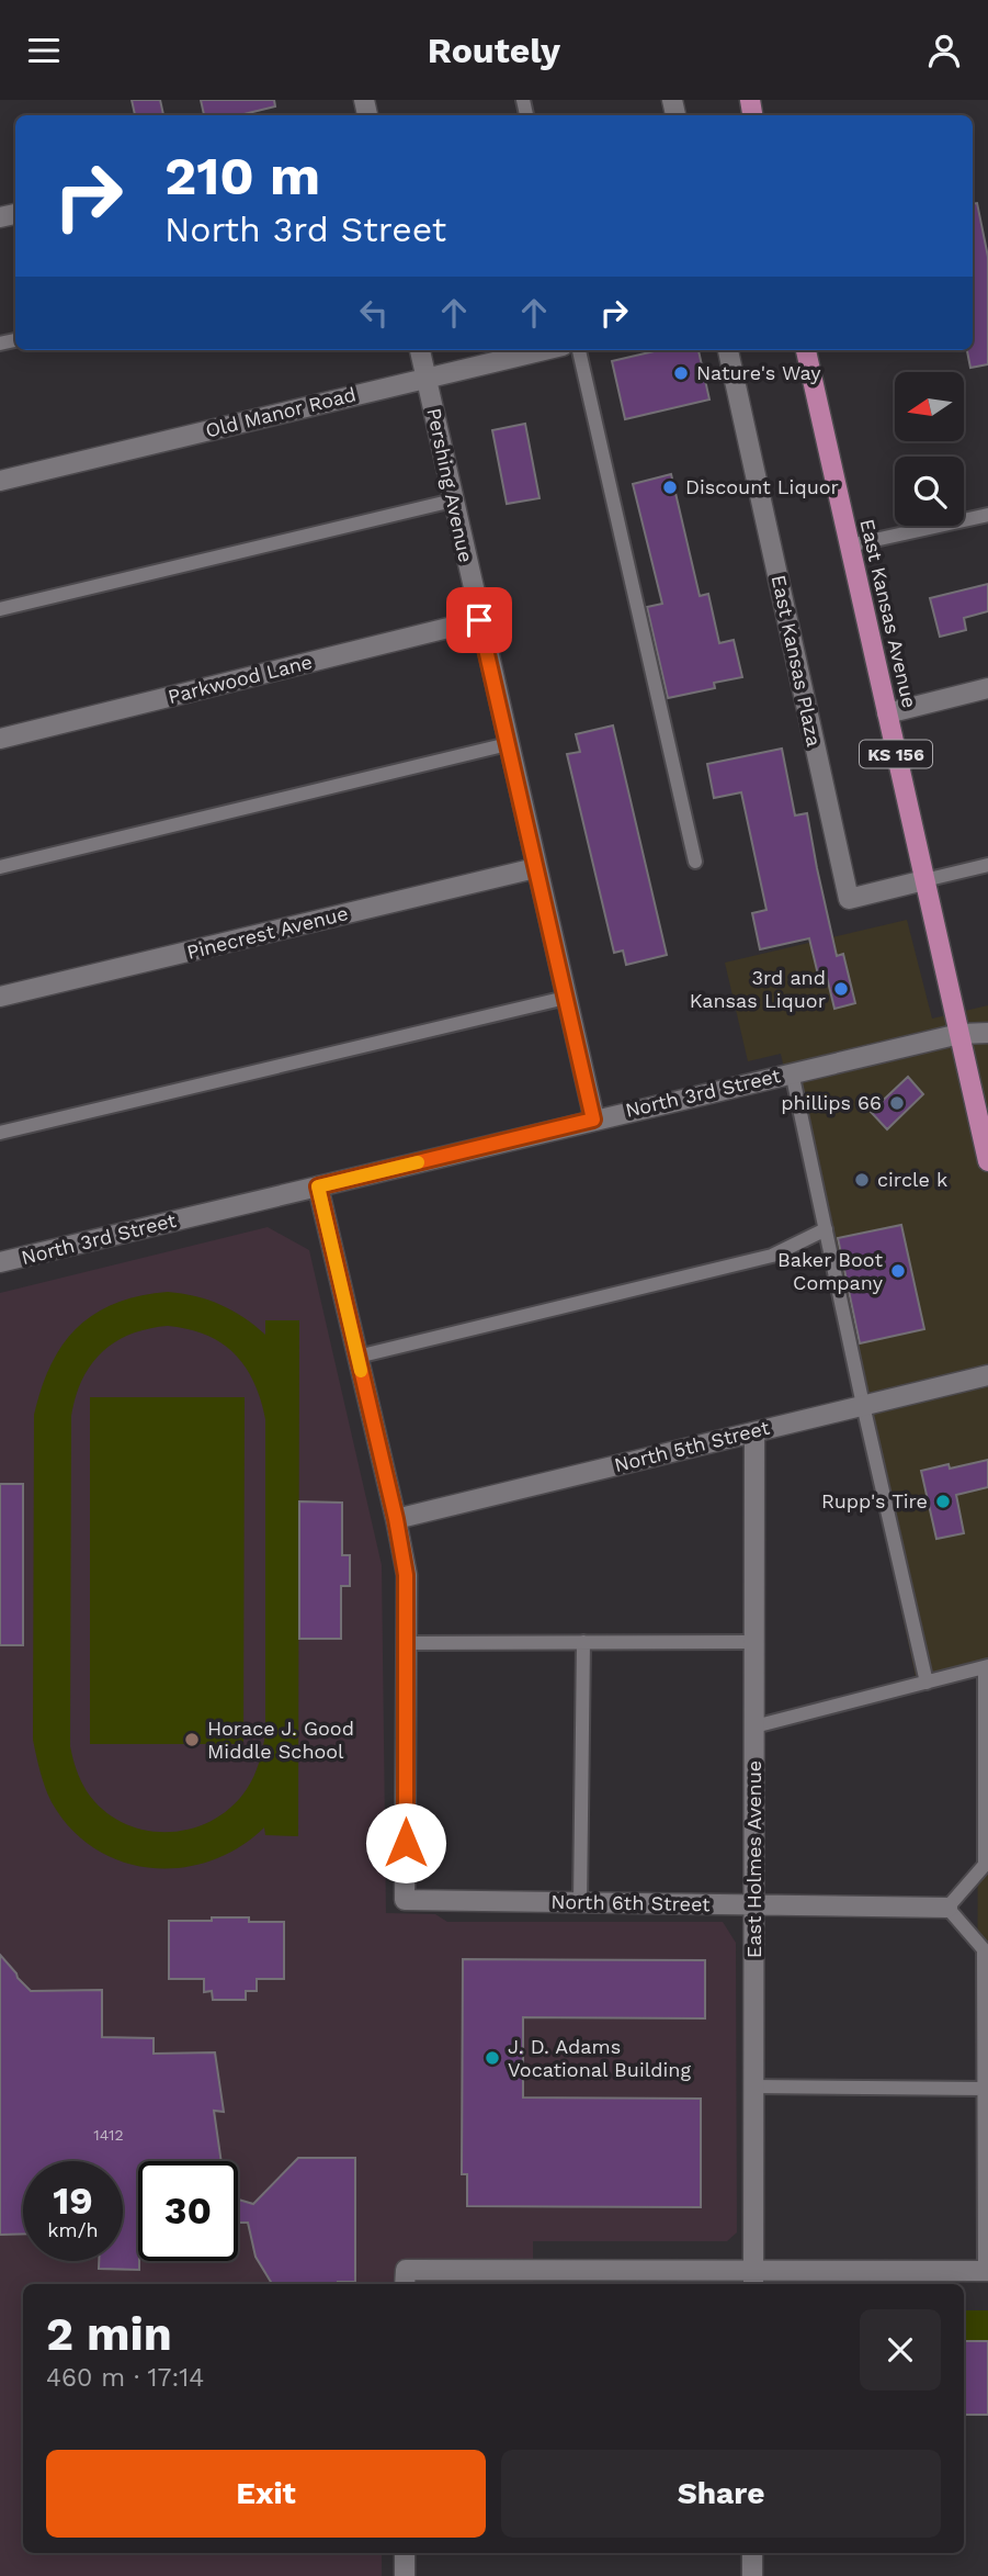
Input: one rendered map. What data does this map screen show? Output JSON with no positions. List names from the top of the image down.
{
  "streets": {
    "main road": ["East Kansas Avenue", "KS 156"],
    "street": [
      "Old Manor Road",
      "Pershing Avenue",
      "East Kansas Plaza",
      "Parkwood Lane",
      "Pinecrest Avenue",
      "North 3rd Street",
      "North 5th Street",
      "East Holmes Avenue",
      "North 6th Street"
    ]
  },
  "crossings": [
    ["Old Manor Road", "Pershing Avenue"],
    ["Pershing Avenue", "Parkwood Lane"],
    ["Pershing Avenue", "Pinecrest Avenue"],
    ["Pershing Avenue", "North 3rd Street"],
    ["East Kansas Avenue", "East Kansas Plaza"],
    ["East Kansas Avenue", "North 3rd Street"],
    ["North 5th Street", "East Holmes Avenue"],
    ["East Holmes Avenue", "North 6th Street"]
  ],
  "places": [
    "Nature's Way",
    "Discount Liquor",
    "3rd and Kansas Liquor",
    "phillips 66",
    "circle k",
    "Baker Boot Company",
    "Rupp's Tire",
    "Horace J. Good Middle School",
    "J. D. Adams Vocational Building"
  ],
  "house_numbers": ["1412"],
  "north": "left",
  "page": {
    "header": "Routely",
    "turn": ["210 m", "North 3rd Street"],
    "speed": "19 km/h",
    "limit": "30",
    "heading": ["2 min", "460 m · 17:14"],
    "buttons": ["Exit", "Share"]
  }
}
